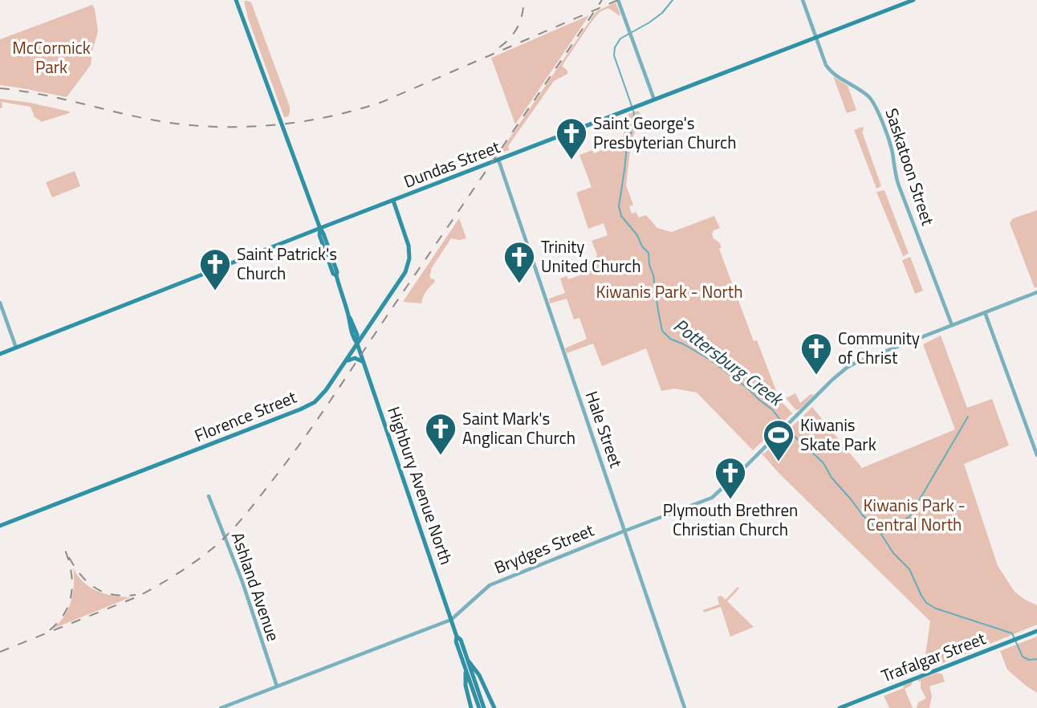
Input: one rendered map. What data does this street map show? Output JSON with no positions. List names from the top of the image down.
{
  "streets": {
    "main road": [
      "Dundas Street",
      "Florence Street",
      "Highbury Avenue North",
      "Trafalgar Street"
    ],
    "street": [
      "Saskatoon Street",
      "Hale Street",
      "Brydges Street",
      "Ashland Avenue"
    ]
  },
  "crossings": [
    ["Dundas Street", "Saskatoon Street"],
    ["Dundas Street", "Florence Street"],
    ["Dundas Street", "Hale Street"],
    ["Dundas Street", "Highbury Avenue North"],
    ["Saskatoon Street", "Brydges Street"],
    ["Florence Street", "Highbury Avenue North"],
    ["Hale Street", "Brydges Street"],
    ["Highbury Avenue North", "Brydges Street"],
    ["Brydges Street", "Ashland Avenue"]
  ],
  "water": ["Pottersburg Creek"],
  "parks": ["McCormick Park", "Kiwanis Park - North", "Kiwanis Park - Central North"],
  "places": {
    "church": [
      "Saint George's Presbyterian Church",
      "Trinity United Church",
      "Saint Patrick's Church",
      "Community of Christ",
      "Saint Mark's Anglican Church",
      "Plymouth Brethren Christian Church"
    ],
    "sports": ["Kiwanis Skate Park"]
  }
}
